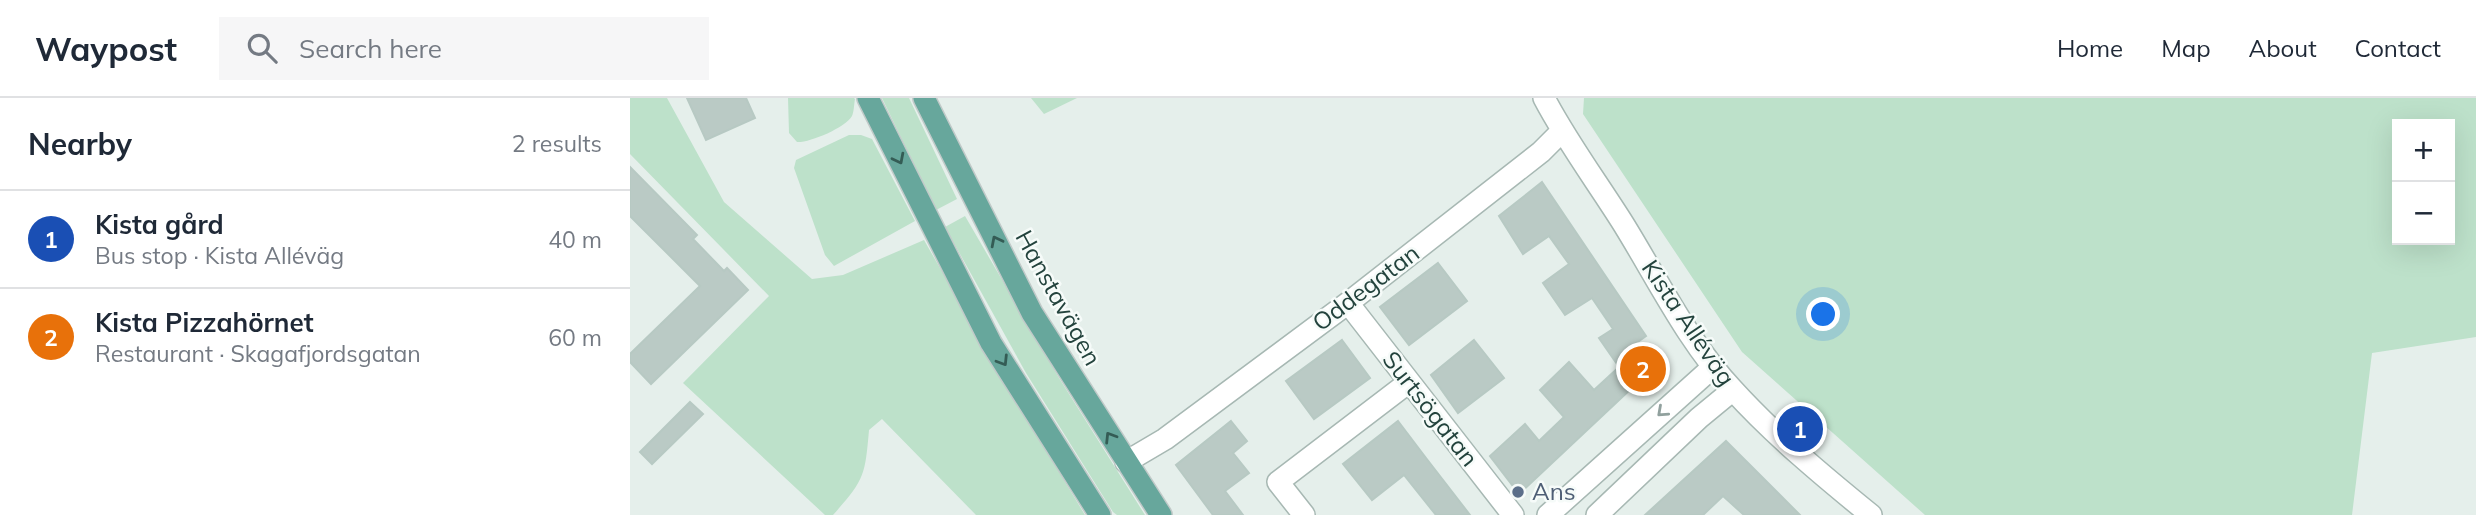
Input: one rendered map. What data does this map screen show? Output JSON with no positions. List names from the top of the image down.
{
  "streets": {
    "main road": ["Hanstavägen"],
    "street": ["Oddegatan", "Kista Alléväg", "Surtsögatan"]
  },
  "crossings": [
    ["Oddegatan", "Hanstavägen"],
    ["Oddegatan", "Kista Alléväg"],
    ["Oddegatan", "Surtsögatan"]
  ],
  "places": ["Ans"],
  "page": {
    "header": "Waypost",
    "search": "Search here",
    "nav": [
      "Home",
      "Map",
      "About",
      "Contact"
    ],
    "heading": ["Nearby", "2 results"],
    "map_buttons": ["+", "−"],
    "list": [
      {
        "mark": "1",
        "name": "Kista gård",
        "note": "Bus stop · Kista Alléväg",
        "value": "40 m"
      },
      {
        "mark": "2",
        "name": "Kista Pizzahörnet",
        "note": "Restaurant · Skagafjordsgatan",
        "value": "60 m"
      }
    ],
    "pins": ["2", "1"]
  }
}
